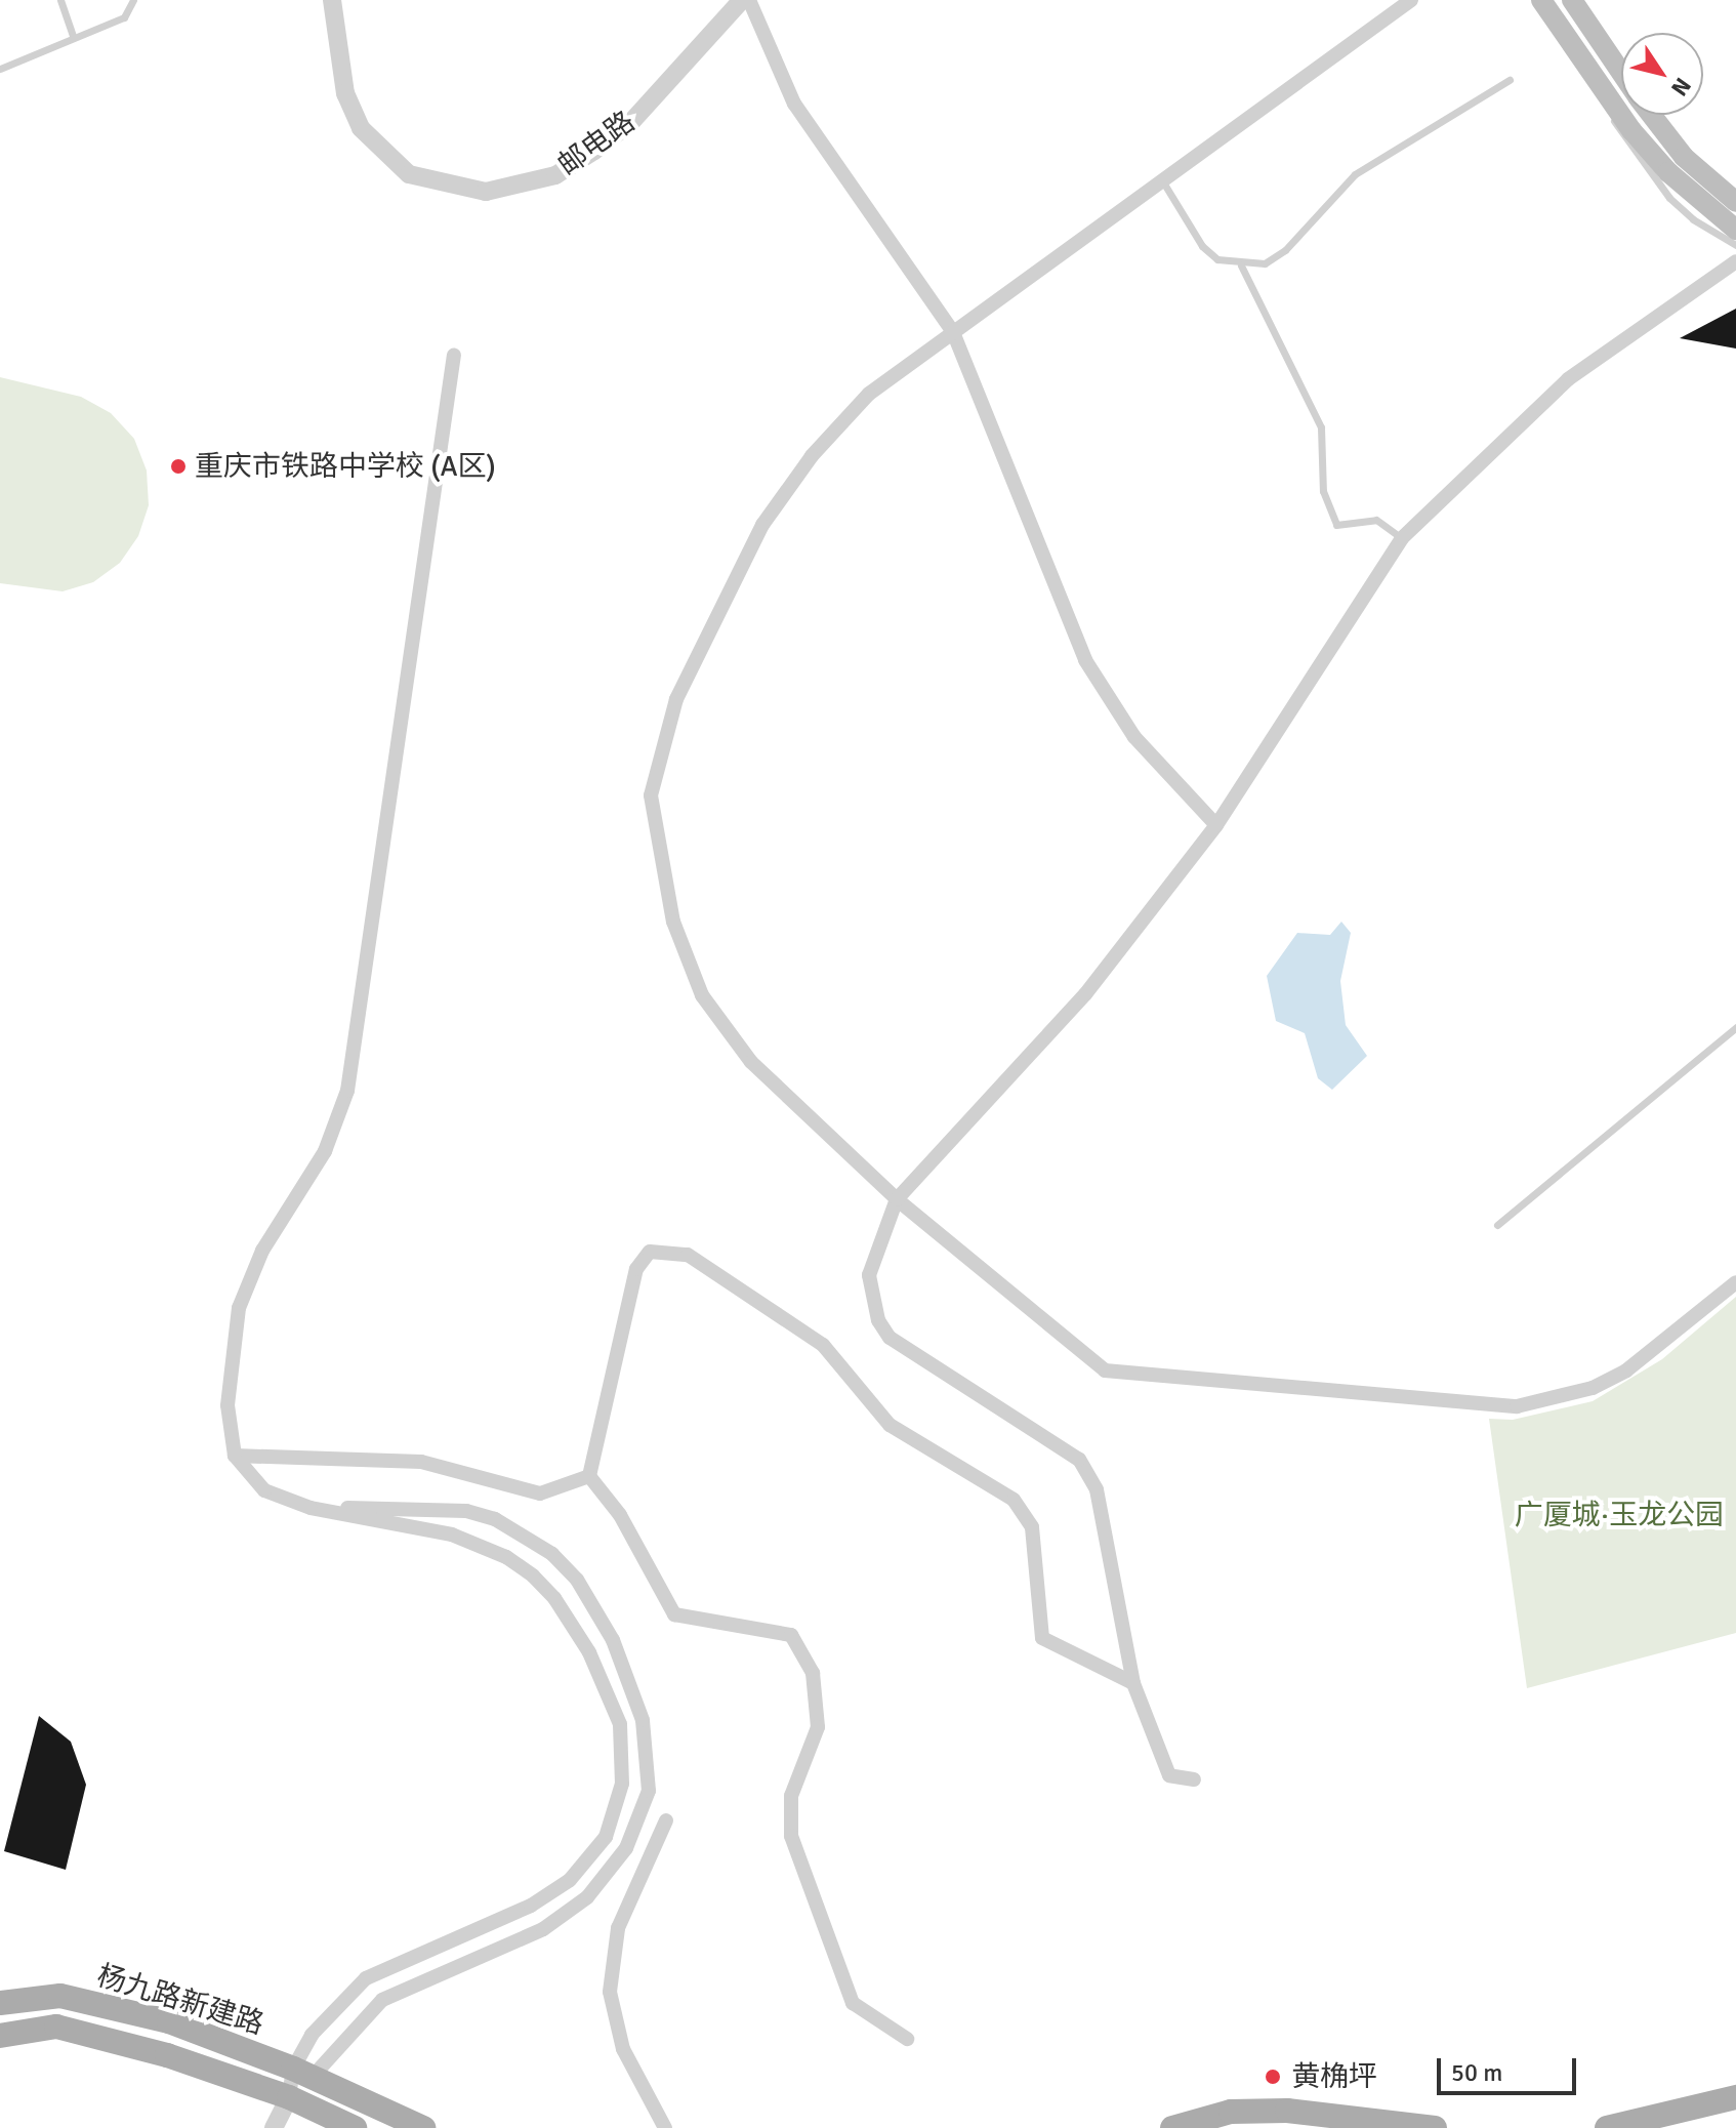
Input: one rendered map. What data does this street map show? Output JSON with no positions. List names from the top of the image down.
{
  "streets": {
    "main road": ["杨九路新建路"],
    "street": ["邮电路"]
  },
  "parks": ["广厦城·玉龙公园"],
  "places": ["重庆市铁路中学校 (A区)", "黄桷坪"],
  "scale_bar": "50 m",
  "north": "bottom right"
}
